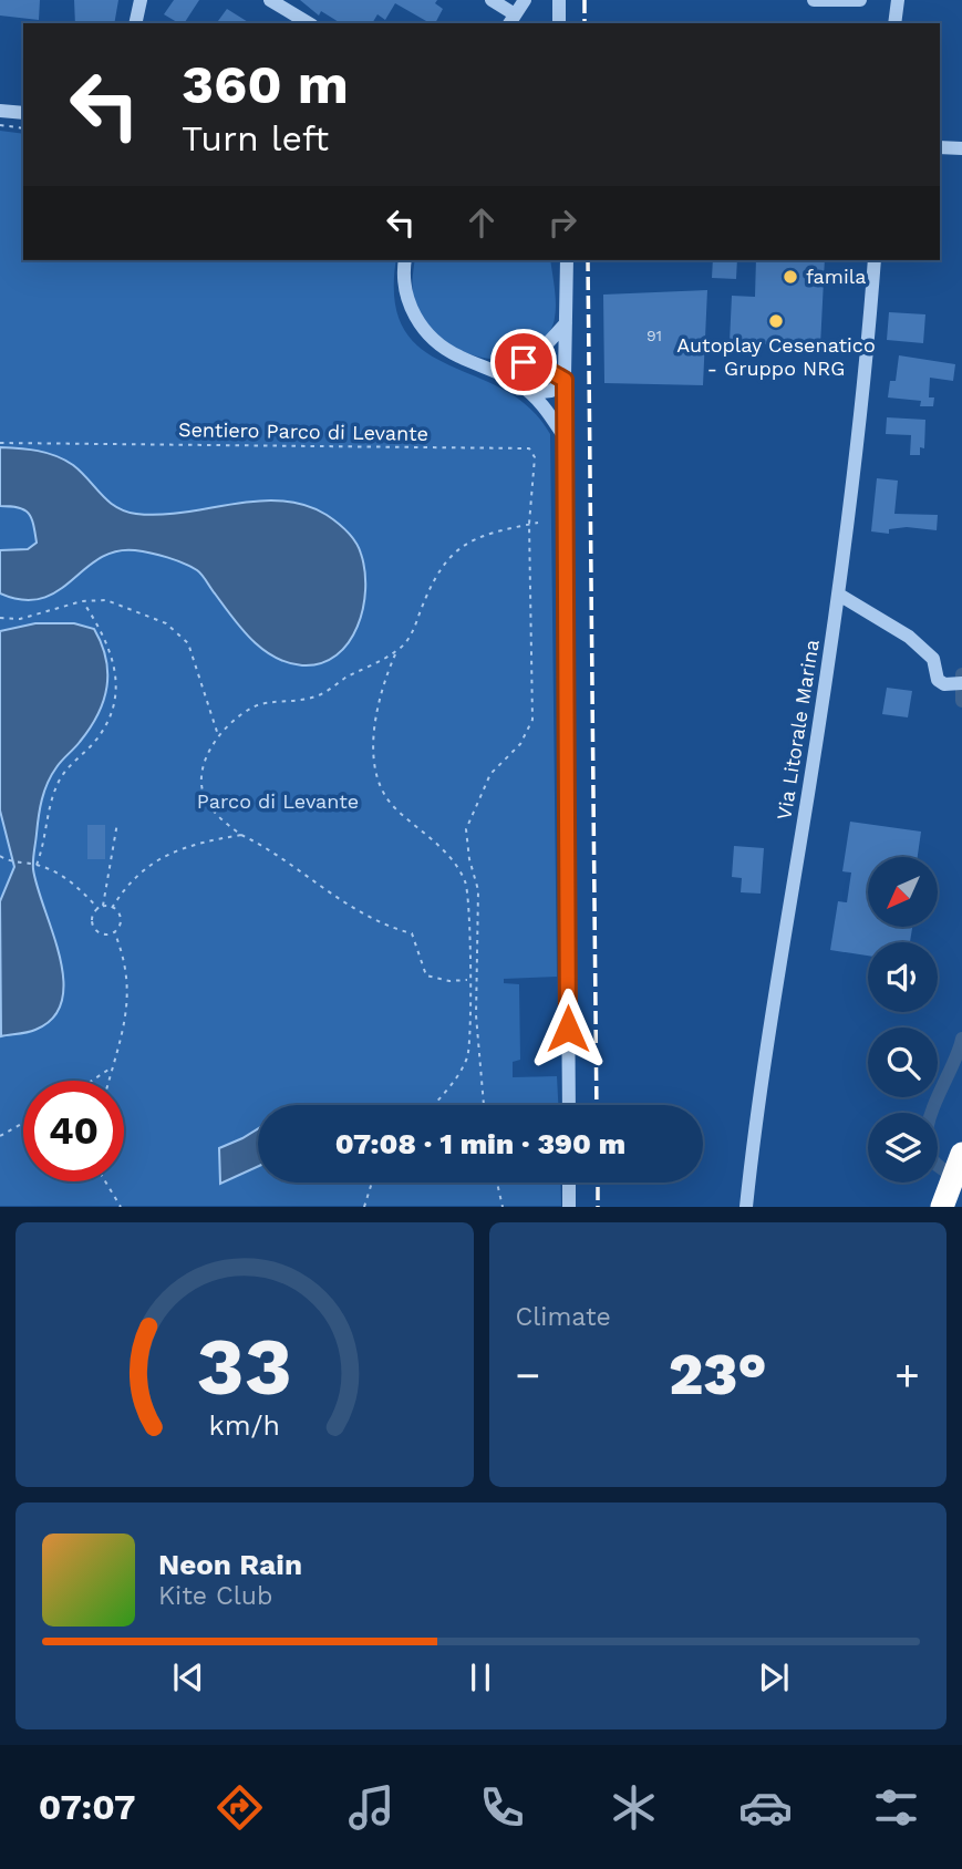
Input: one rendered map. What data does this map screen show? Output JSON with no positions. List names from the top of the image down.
{
  "streets": {
    "street": ["Via Litorale Marina"],
    "path": ["Sentiero Parco di Levante"]
  },
  "parks": ["Parco di Levante"],
  "places": ["famila", "Autoplay Cesenatico - Gruppo NRG"],
  "house_numbers": ["91"],
  "north": "bottom left",
  "page": {
    "turn": ["360 m", "Turn left"],
    "limit": "40",
    "trip": "07:08 · 1 min · 390 m",
    "tile": "Climate",
    "heat": ["−", "23°", "+"],
    "song": ["Neon Rain", "Kite Club"],
    "tabs": "07:07",
    "gauge": ["33", "km/h"]
  }
}
